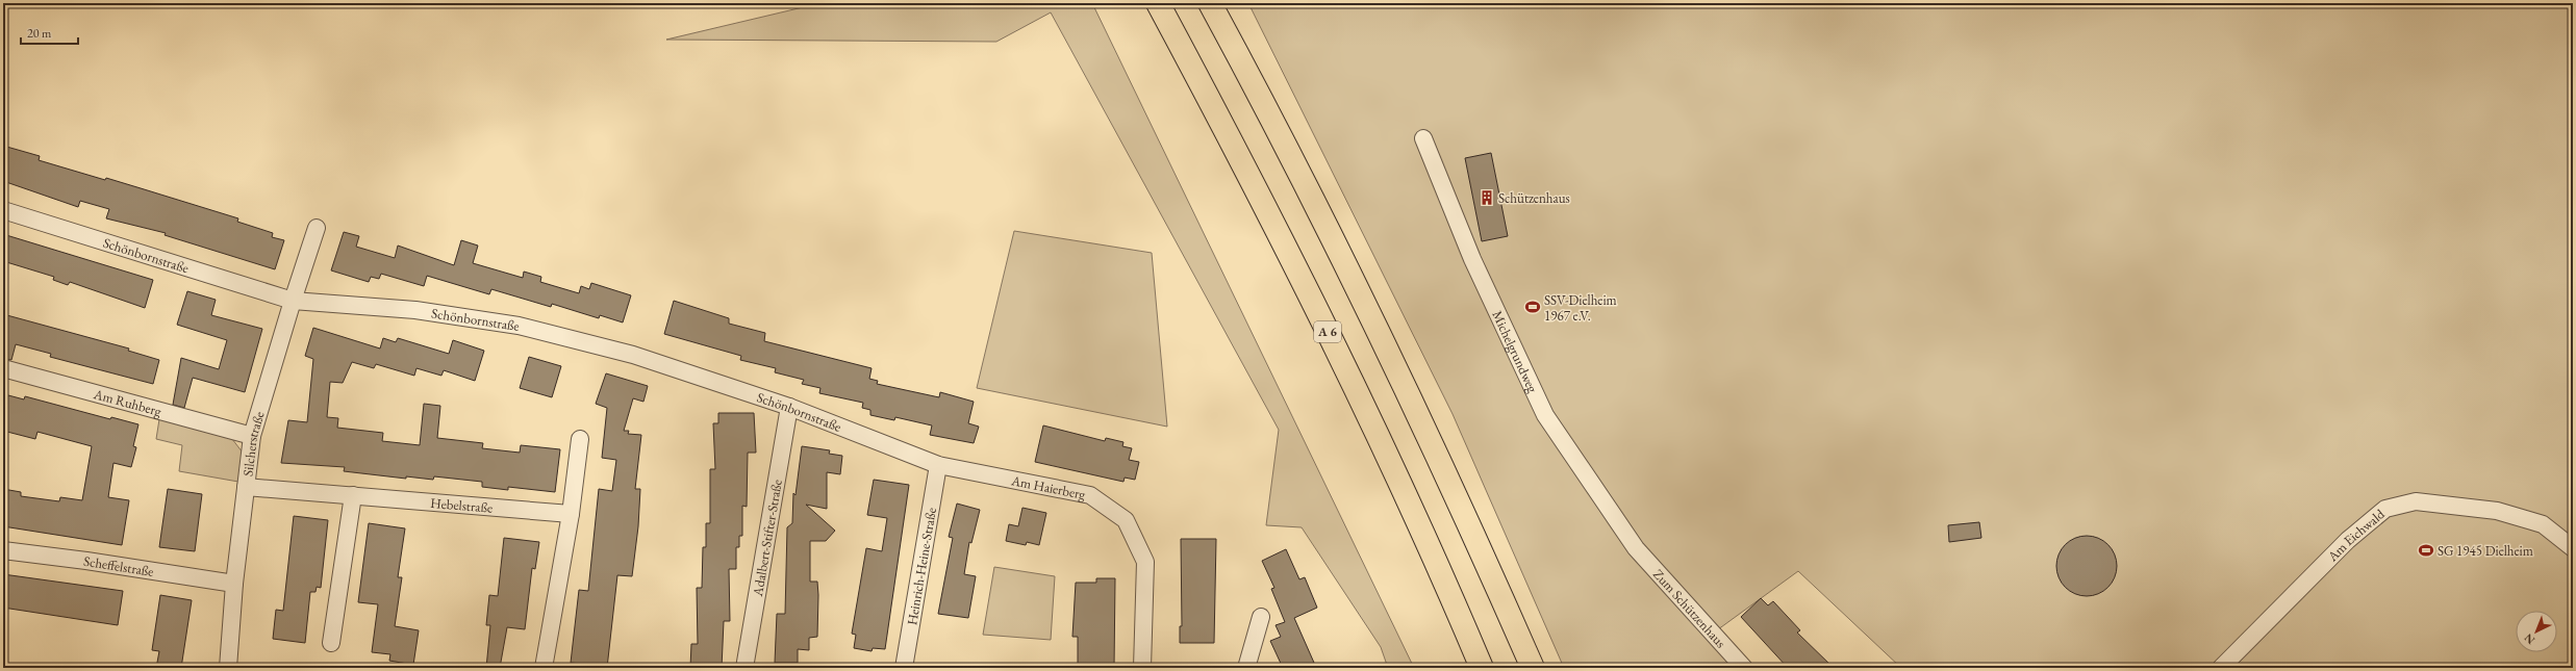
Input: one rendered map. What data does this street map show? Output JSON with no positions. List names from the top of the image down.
{
  "streets": {
    "highway": ["A 6"],
    "street": [
      "Schönbornstraße",
      "Michelgrundweg",
      "Am Ruhberg",
      "Silcherstraße",
      "Am Haierberg",
      "Hebelstraße",
      "Am Eichwald",
      "Adalbert-Stifter-Straße",
      "Scheffelstraße",
      "Heinrich-Heine-Straße",
      "Zum Schützenhaus"
    ]
  },
  "crossings": [
    ["Schönbornstraße", "Silcherstraße"],
    ["Schönbornstraße", "Am Haierberg"],
    ["Schönbornstraße", "Adalbert-Stifter-Straße"],
    ["Schönbornstraße", "Heinrich-Heine-Straße"],
    ["Michelgrundweg", "Zum Schützenhaus"],
    ["Am Ruhberg", "Silcherstraße"],
    ["Silcherstraße", "Hebelstraße"],
    ["Silcherstraße", "Scheffelstraße"],
    ["Am Haierberg", "Heinrich-Heine-Straße"]
  ],
  "places": {
    "building": ["Schützenhaus"],
    "sports": ["SSV-Dielheim 1967 e.V.", "SG 1945 Dielheim"]
  },
  "scale_bar": "20 m",
  "north": "bottom left"
}
